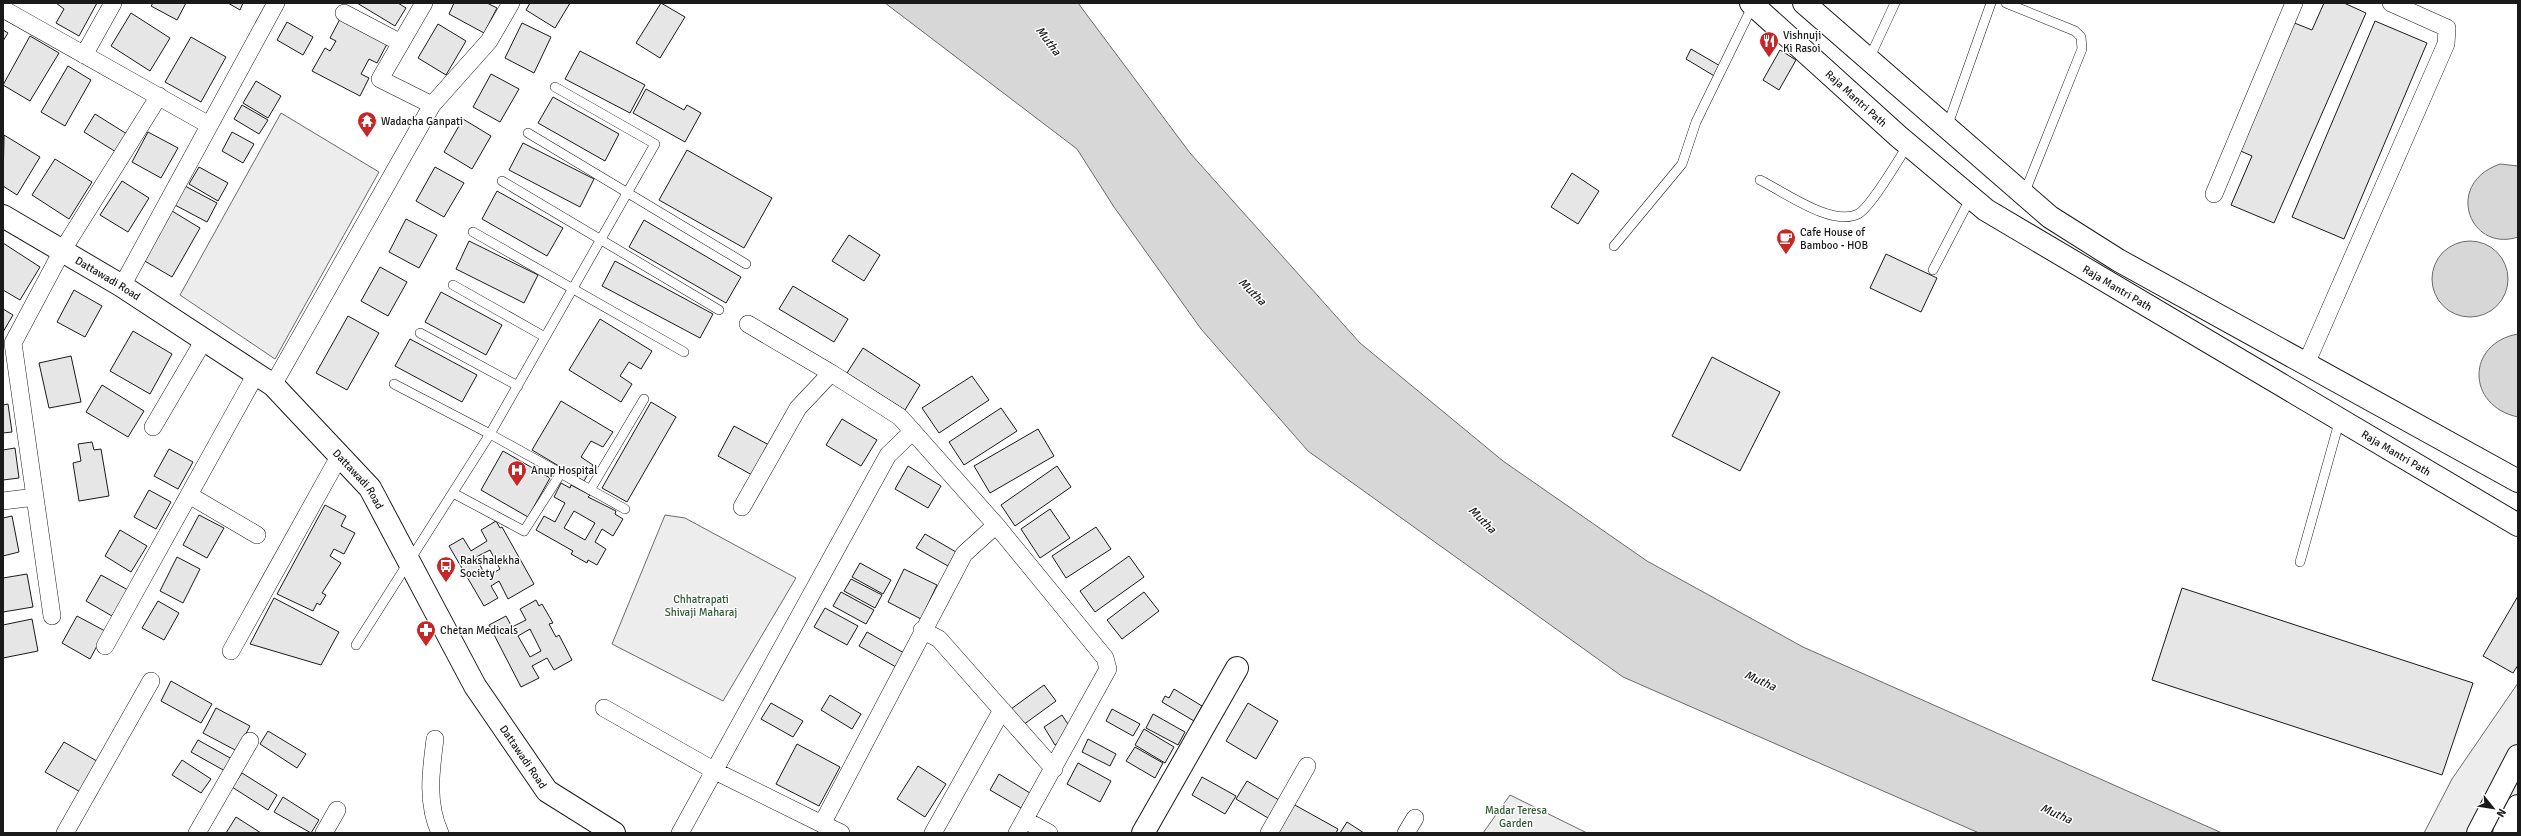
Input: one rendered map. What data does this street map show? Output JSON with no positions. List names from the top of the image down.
{
  "streets": {
    "main road": ["Raja Mantri Path", "Dattawadi Road"]
  },
  "water": ["Mutha"],
  "parks": ["Chhatrapati Shivaji Maharaj", "Madar Teresa Garden"],
  "places": {
    "restaurant": ["Vishnuji Ki Rasoi"],
    "temple": ["Wadacha Ganpati"],
    "cafe": ["Cafe House of Bamboo - HOB"],
    "hospital": ["Anup Hospital"],
    "bus stop": ["Rakshalekha Society"],
    "pharmacy": ["Chetan Medicals"]
  },
  "north": "bottom right"
}
